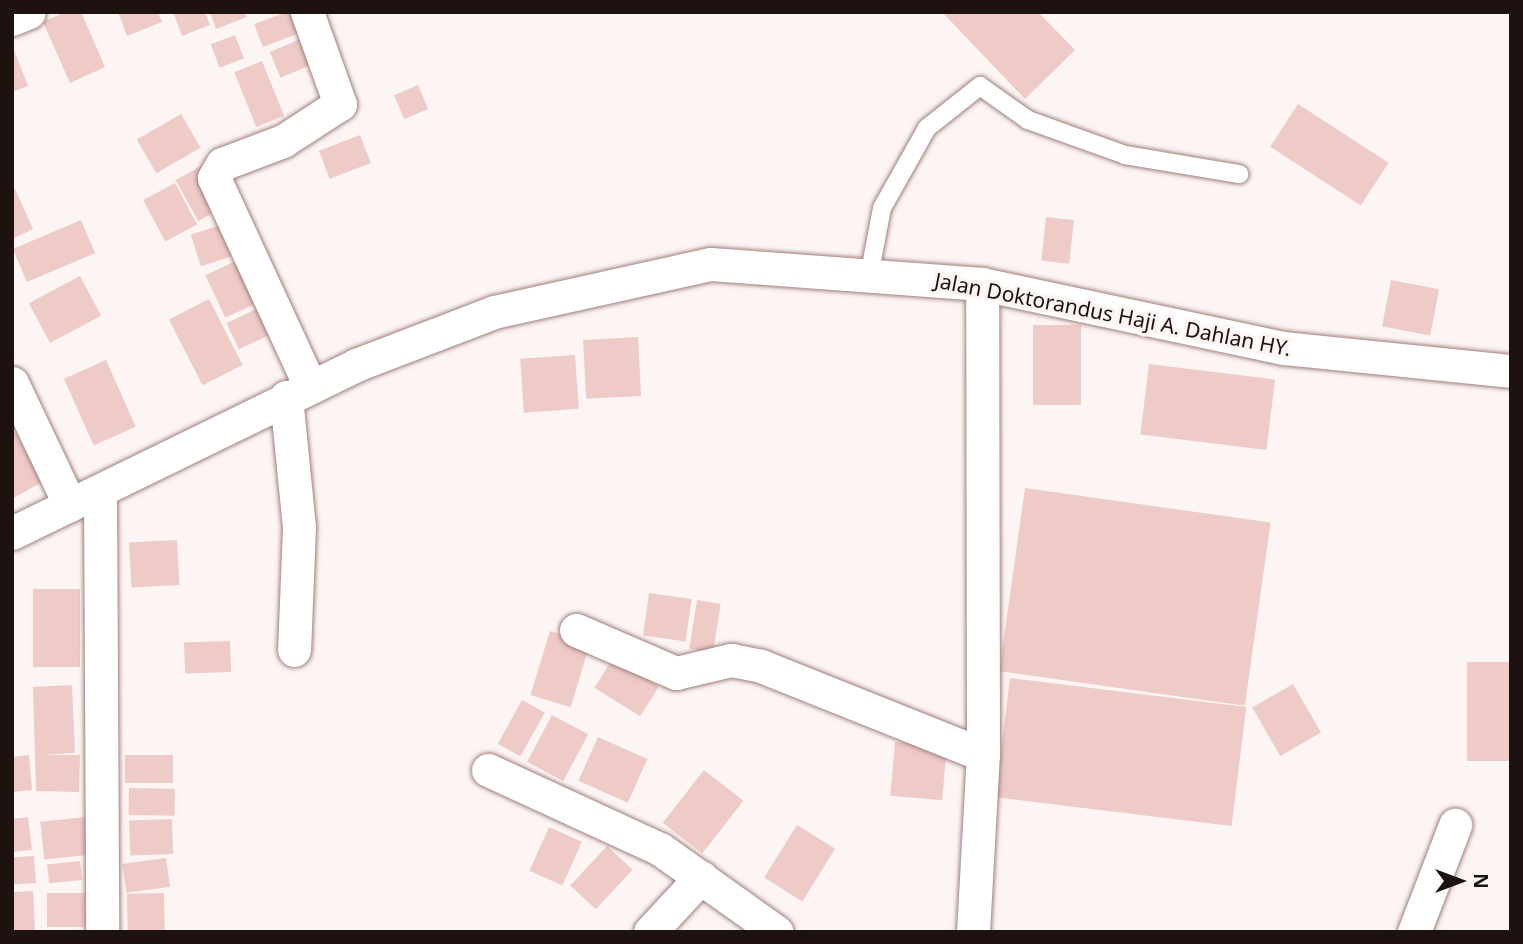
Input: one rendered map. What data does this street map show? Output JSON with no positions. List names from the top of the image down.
{
  "streets": {
    "street": ["Jalan Doktorandus Haji A. Dahlan HY."]
  },
  "north": "right"
}
